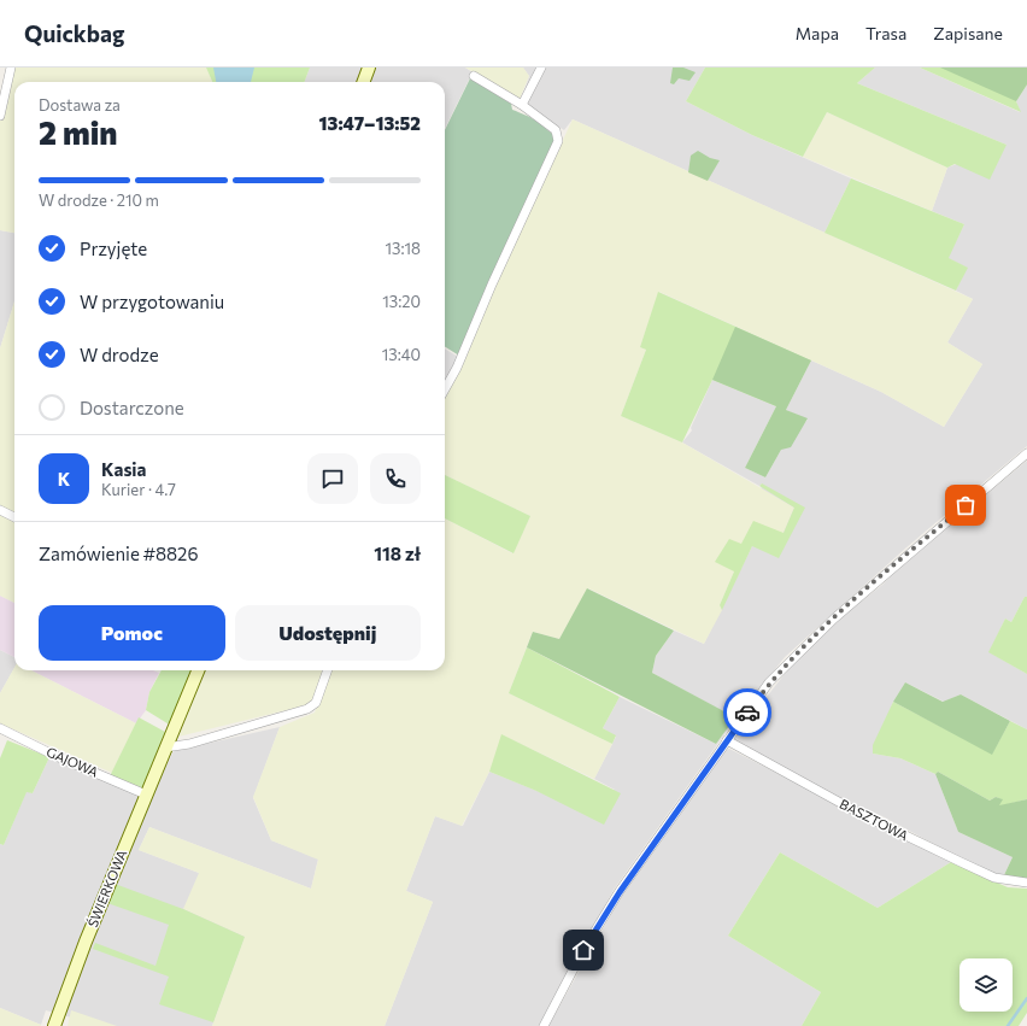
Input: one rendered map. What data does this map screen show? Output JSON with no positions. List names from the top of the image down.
{
  "streets": {
    "street": ["GAJOWA", "BASZTOWA", "ŚWIERKOWA"]
  },
  "crossings": [
    ["GAJOWA", "ŚWIERKOWA"]
  ],
  "page": {
    "header": "Quickbag",
    "nav": ["Mapa", "Trasa", "Zapisane"],
    "heading": ["2 min", "Dostawa za", "13:47–13:52"],
    "panel": [
      "Kasia",
      "Kurier · 4.7",
      "Zamówienie #8826",
      "118 zł"
    ],
    "bar": "W drodze · 210 m",
    "list": [
      ["Przyjęte", "13:18"],
      ["W przygotowaniu", "13:20"],
      ["W drodze", "13:40"],
      "Dostarczone"
    ],
    "round": "K",
    "buttons": ["Pomoc", "Udostępnij"]
  }
}
